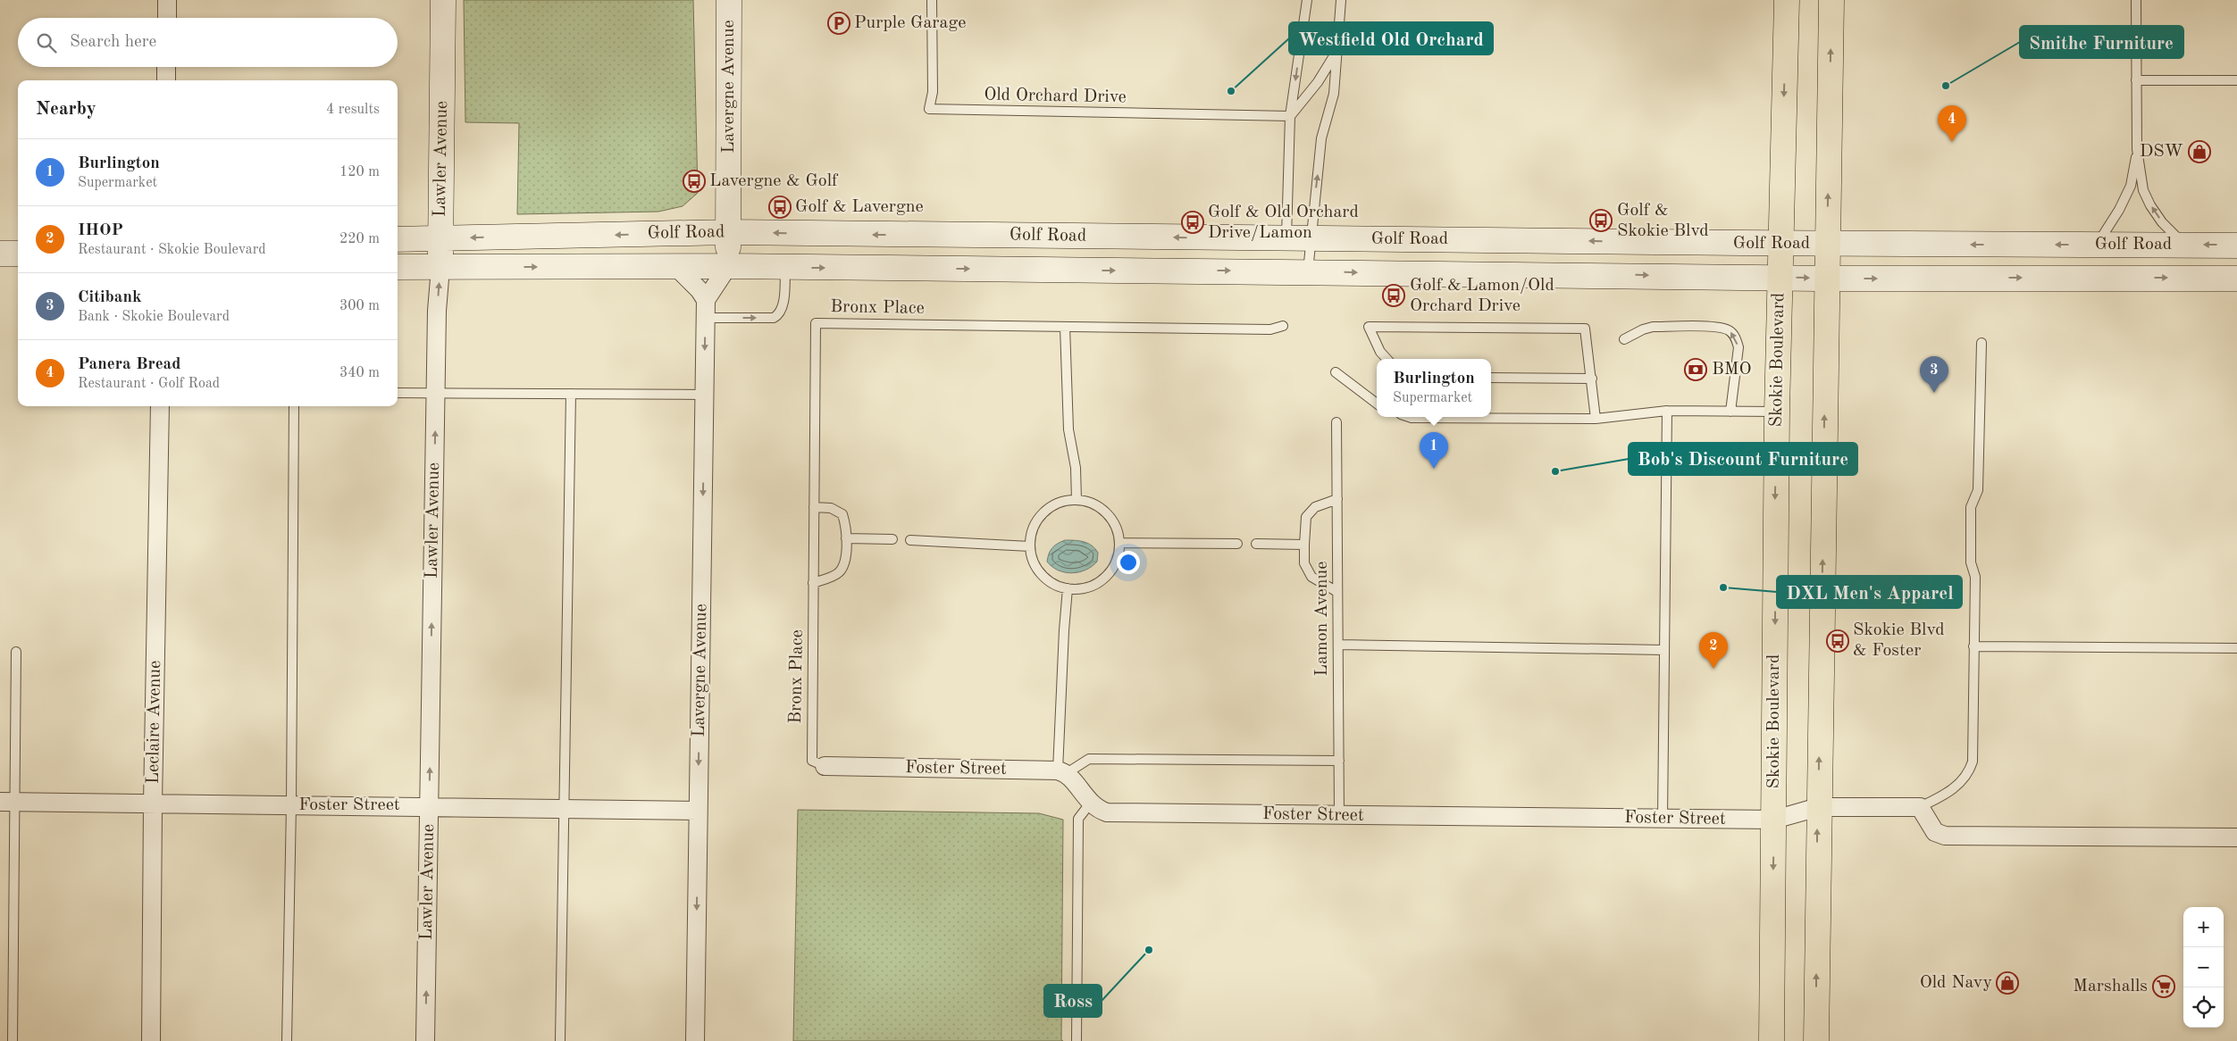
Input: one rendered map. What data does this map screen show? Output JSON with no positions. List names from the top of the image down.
{
  "streets": {
    "main road": [
      "Lavergne Avenue",
      "Lawler Avenue",
      "Golf Road",
      "Skokie Boulevard"
    ],
    "street": ["Leclaire Avenue", "Foster Street"],
    "lane": ["Old Orchard Drive", "Bronx Place", "Lamon Avenue"]
  },
  "crossings": [
    ["Lavergne Avenue", "Golf Road"],
    ["Lavergne Avenue", "Foster Street"],
    ["Lawler Avenue", "Golf Road"],
    ["Lawler Avenue", "Foster Street"],
    ["Golf Road", "Skokie Boulevard"],
    ["Bronx Place", "Foster Street"],
    ["Skokie Boulevard", "Foster Street"],
    ["Lamon Avenue", "Foster Street"],
    ["Leclaire Avenue", "Foster Street"]
  ],
  "one_way": ["Lavergne Avenue", "Lawler Avenue"],
  "places": {
    "parking": ["Purple Garage"],
    "other": [
      "Smithe Furniture",
      "Westfield Old Orchard",
      "Bob's Discount Furniture",
      "DXL Men's Apparel",
      "Ross"
    ],
    "shop": ["DSW", "Old Navy"],
    "bus stop": [
      "Lavergne & Golf",
      "Golf & Lavergne",
      "Golf & Skokie Blvd",
      "Golf & Old Orchard Drive/Lamon",
      "Golf & Lamon/Old Orchard Drive",
      "Skokie Blvd & Foster"
    ],
    "bank": ["BMO"],
    "supermarket": ["Marshalls"]
  },
  "page": {
    "search": "Search here",
    "heading": ["Nearby", "4 results"],
    "pins": [
      "4",
      "3",
      "1",
      "2"
    ],
    "list": [
      {
        "mark": "1",
        "name": "Burlington",
        "note": "Supermarket",
        "value": "120 m"
      },
      {
        "mark": "2",
        "name": "IHOP",
        "note": "Restaurant · Skokie Boulevard",
        "value": "220 m"
      },
      {
        "mark": "3",
        "name": "Citibank",
        "note": "Bank · Skokie Boulevard",
        "value": "300 m"
      },
      {
        "mark": "4",
        "name": "Panera Bread",
        "note": "Restaurant · Golf Road",
        "value": "340 m"
      }
    ],
    "popup": ["Burlington", "Supermarket"],
    "map_buttons": ["+", "−"]
  }
}
